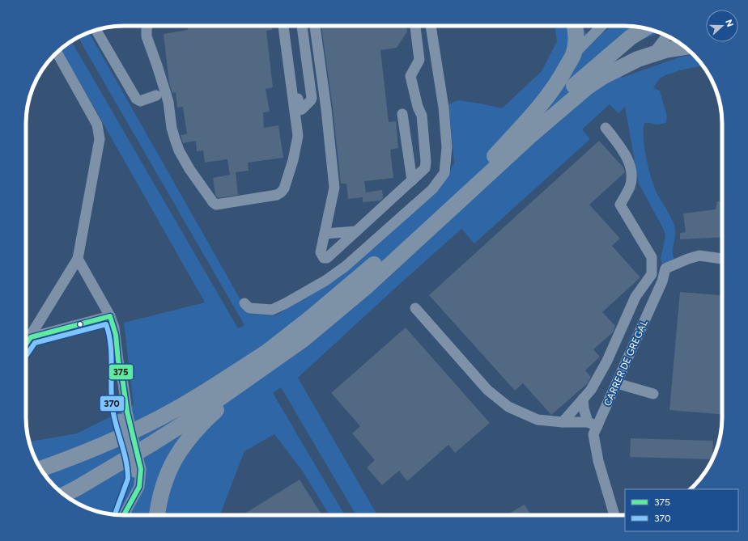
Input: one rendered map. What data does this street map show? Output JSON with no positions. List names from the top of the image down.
{
  "streets": {
    "street": ["CARRER DE GREGAL"]
  },
  "lines": ["transit line 375", "transit line 370"],
  "legend": ["375", "370"],
  "north": "right"
}
